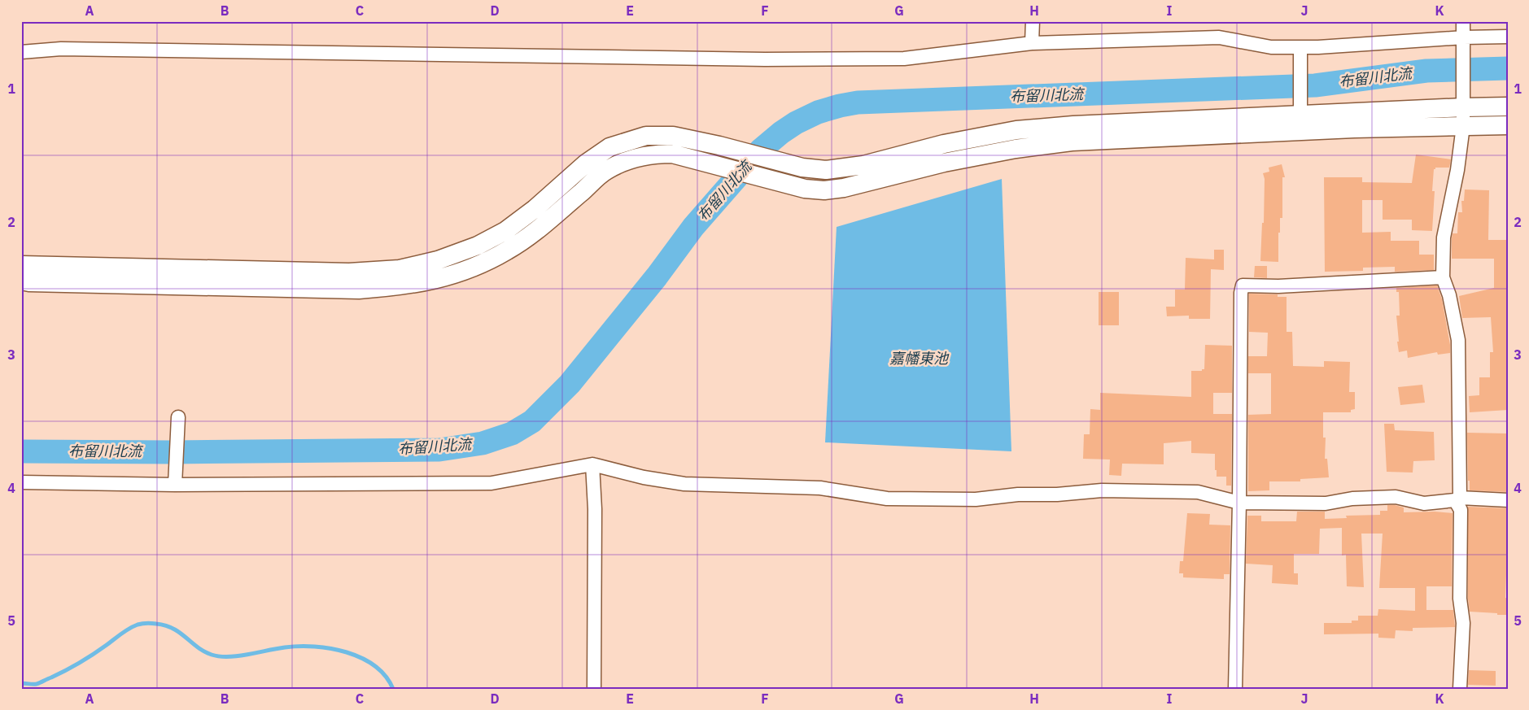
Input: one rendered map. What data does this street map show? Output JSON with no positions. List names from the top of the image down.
{
  "water": ["布留川北流", "嘉幡東池"],
  "grid": {
    "columns": [
      "A",
      "B",
      "C",
      "D",
      "E",
      "F",
      "G",
      "H",
      "I",
      "J",
      "K"
    ],
    "rows": [
      "1",
      "2",
      "3",
      "4",
      "5"
    ]
  }
}
